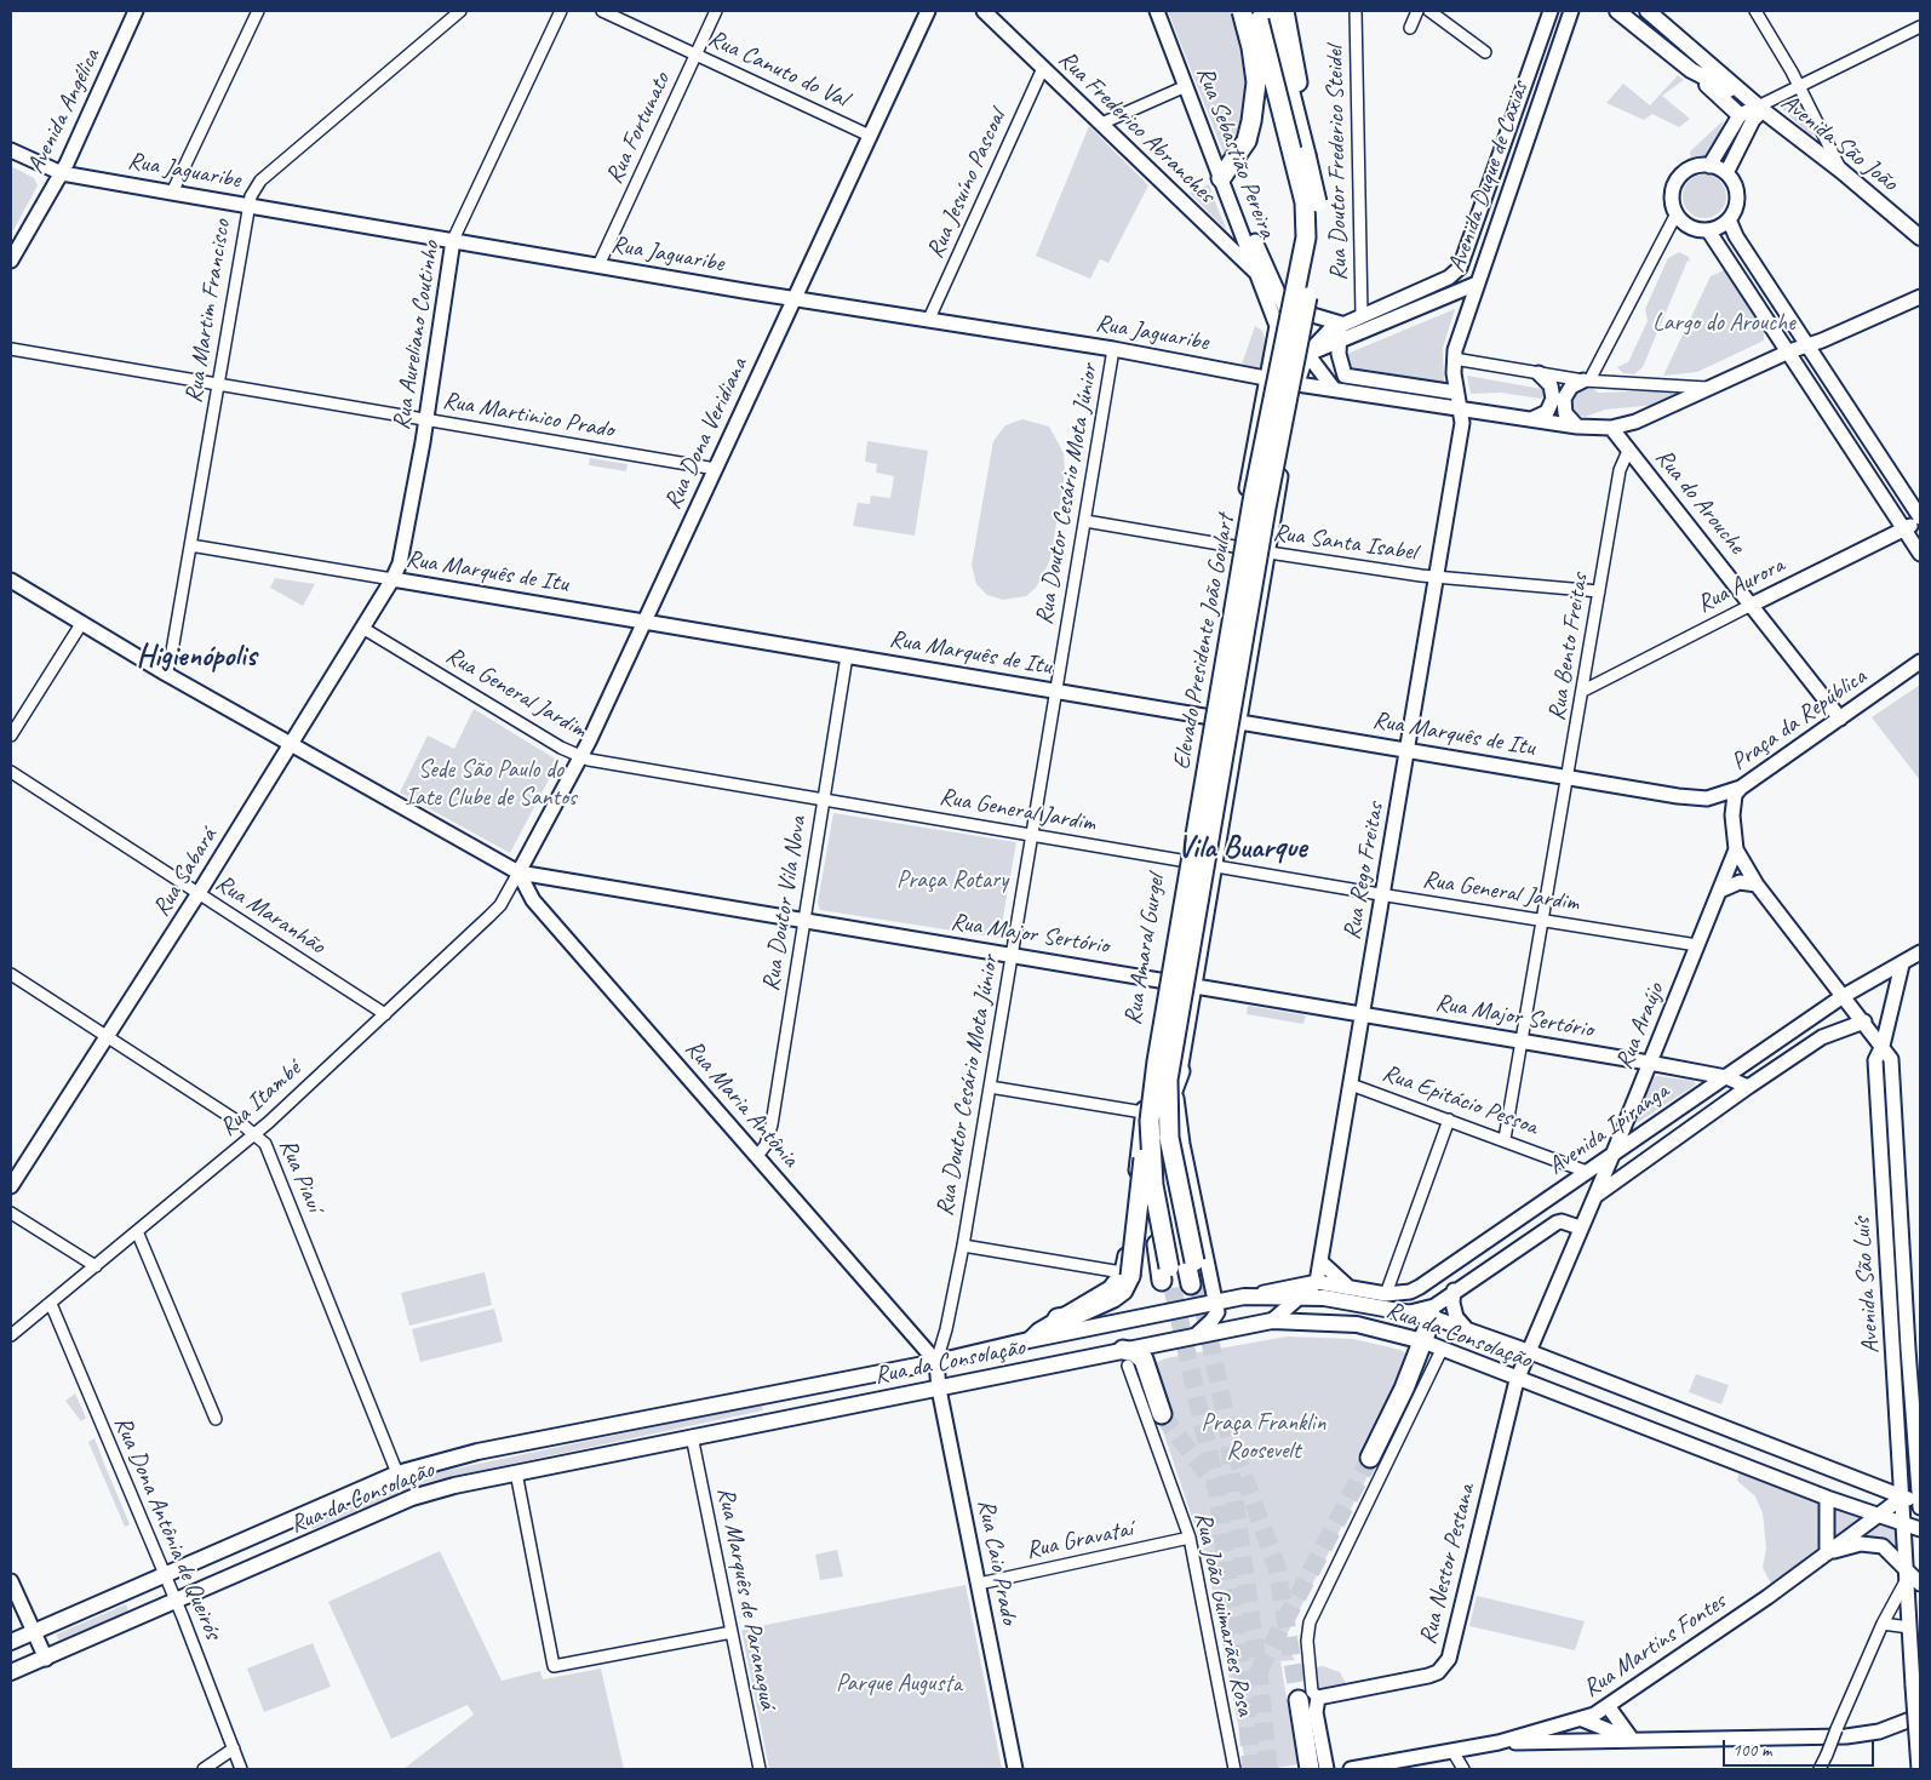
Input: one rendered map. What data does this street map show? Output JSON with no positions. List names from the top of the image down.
{
  "streets": {
    "highway": ["Elevado Presidente João Goulart"],
    "main road": ["Avenida São João", "Rua da Consolação"],
    "street": [
      "Rua Canuto do Val",
      "Avenida Angélica",
      "Rua Frederico Abranches",
      "Rua Fortunato",
      "Rua Sebastião Pereira",
      "Rua Doutor Frederico Steidel",
      "Rua Jaguaribe",
      "Avenida Duque de Caxias",
      "Rua Jesuíno Pascoal",
      "Rua Martim Francisco",
      "Rua Aureliano Coutinho",
      "Rua Martinico Prado",
      "Rua Dona Veridiana",
      "Rua Doutor Cesário Mota Júnior",
      "Rua do Arouche",
      "Rua Santa Isabel",
      "Rua Marquês de Itu",
      "Rua Aurora",
      "Rua Bento Freitas",
      "Rua General Jardim",
      "Praça da República",
      "Rua Rego Freitas",
      "Rua Sabará",
      "Rua Doutor Vila Nova",
      "Rua Maranhão",
      "Rua Major Sertório",
      "Rua Amaral Gurgel",
      "Rua Araújo",
      "Rua Itambé",
      "Rua Epitácio Pessoa",
      "Rua Maria Antônia",
      "Avenida Ipiranga",
      "Rua Piauí",
      "Avenida São Luís",
      "Rua Dona Antônia de Queirós",
      "Rua Gravataí",
      "Rua Caio Prado",
      "Rua Nestor Pestana",
      "Rua Marquês de Paranaguá",
      "Rua João Guimarães Rosa",
      "Rua Martins Fontes"
    ]
  },
  "crossings": [
    ["Rua Canuto do Val", "Rua Fortunato"],
    ["Rua Canuto do Val", "Rua Dona Veridiana"],
    ["Avenida Angélica", "Rua Jaguaribe"],
    ["Rua Frederico Abranches", "Rua Sebastião Pereira"],
    ["Rua Frederico Abranches", "Rua Jesuíno Pascoal"],
    ["Rua Fortunato", "Rua Jaguaribe"],
    ["Rua Jaguaribe", "Rua Jesuíno Pascoal"],
    ["Rua Jaguaribe", "Rua Martim Francisco"],
    ["Rua Jaguaribe", "Rua Aureliano Coutinho"],
    ["Rua Jaguaribe", "Rua Dona Veridiana"],
    ["Rua Jaguaribe", "Rua Doutor Cesário Mota Júnior"],
    ["Rua Jaguaribe", "Rua Amaral Gurgel"],
    ["Rua Martim Francisco", "Rua Martinico Prado"],
    ["Rua Martim Francisco", "Rua Marquês de Itu"],
    ["Rua Martim Francisco", "Rua Major Sertório"],
    ["Rua Aureliano Coutinho", "Rua Martinico Prado"],
    ["Rua Aureliano Coutinho", "Rua Marquês de Itu"],
    ["Rua Aureliano Coutinho", "Rua Sabará"],
    ["Rua Martinico Prado", "Rua Dona Veridiana"],
    ["Rua Dona Veridiana", "Rua Marquês de Itu"],
    ["Rua Dona Veridiana", "Rua General Jardim"],
    ["Rua Dona Veridiana", "Rua Major Sertório"],
    ["Rua Dona Veridiana", "Rua Itambé"],
    ["Rua Dona Veridiana", "Rua Maria Antônia"],
    ["Rua Doutor Cesário Mota Júnior", "Rua Santa Isabel"],
    ["Rua Doutor Cesário Mota Júnior", "Rua Marquês de Itu"],
    ["Rua Doutor Cesário Mota Júnior", "Rua General Jardim"],
    ["Rua Doutor Cesário Mota Júnior", "Rua Major Sertório"],
    ["Rua Doutor Cesário Mota Júnior", "Rua Maria Antônia"],
    ["Rua Doutor Cesário Mota Júnior", "Rua da Consolação"],
    ["Rua Doutor Cesário Mota Júnior", "Rua Caio Prado"],
    ["Rua do Arouche", "Rua Aurora"],
    ["Rua do Arouche", "Rua Bento Freitas"],
    ["Rua do Arouche", "Praça da República"],
    ["Rua Santa Isabel", "Rua Bento Freitas"],
    ["Rua Santa Isabel", "Rua Rego Freitas"],
    ["Rua Santa Isabel", "Rua Amaral Gurgel"],
    ["Rua Marquês de Itu", "Rua Bento Freitas"],
    ["Rua Marquês de Itu", "Praça da República"],
    ["Rua Marquês de Itu", "Rua Rego Freitas"],
    ["Rua Marquês de Itu", "Rua Sabará"],
    ["Rua Marquês de Itu", "Rua Doutor Vila Nova"],
    ["Rua Marquês de Itu", "Rua Amaral Gurgel"],
    ["Rua Aurora", "Rua Bento Freitas"],
    ["Elevado Presidente João Goulart", "Rua Amaral Gurgel"],
    ["Rua Bento Freitas", "Rua General Jardim"],
    ["Rua Bento Freitas", "Rua Major Sertório"],
    ["Rua Bento Freitas", "Rua Epitácio Pessoa"],
    ["Rua General Jardim", "Rua Rego Freitas"],
    ["Rua General Jardim", "Rua Sabará"],
    ["Rua General Jardim", "Rua Doutor Vila Nova"],
    ["Rua General Jardim", "Rua Amaral Gurgel"],
    ["Rua General Jardim", "Rua Araújo"],
    ["Praça da República", "Rua Araújo"],
    ["Praça da República", "Avenida Ipiranga"],
    ["Praça da República", "Avenida São Luís"],
    ["Rua Rego Freitas", "Rua Major Sertório"],
    ["Rua Rego Freitas", "Rua Epitácio Pessoa"],
    ["Rua Rego Freitas", "Rua da Consolação"],
    ["Rua Sabará", "Rua Maranhão"],
    ["Rua Sabará", "Rua Major Sertório"],
    ["Rua Sabará", "Rua Piauí"],
    ["Rua Doutor Vila Nova", "Rua Major Sertório"],
    ["Rua Doutor Vila Nova", "Rua Maria Antônia"],
    ["Rua Maranhão", "Rua Itambé"],
    ["Rua Major Sertório", "Rua Amaral Gurgel"],
    ["Rua Major Sertório", "Rua Araújo"],
    ["Rua Major Sertório", "Rua Itambé"],
    ["Rua Major Sertório", "Rua Maria Antônia"],
    ["Rua Major Sertório", "Avenida Ipiranga"],
    ["Rua Araújo", "Avenida Ipiranga"],
    ["Rua Araújo", "Rua da Consolação"],
    ["Rua Araújo", "Rua Nestor Pestana"],
    ["Rua Itambé", "Rua Maria Antônia"],
    ["Rua Itambé", "Rua Piauí"],
    ["Rua Itambé", "Rua Dona Antônia de Queirós"],
    ["Rua Epitácio Pessoa", "Avenida Ipiranga"],
    ["Rua Maria Antônia", "Rua da Consolação"],
    ["Rua Maria Antônia", "Rua Caio Prado"],
    ["Avenida Ipiranga", "Avenida São Luís"],
    ["Avenida Ipiranga", "Rua da Consolação"],
    ["Rua Piauí", "Rua da Consolação"],
    ["Avenida São Luís", "Rua da Consolação"],
    ["Avenida São Luís", "Rua Martins Fontes"],
    ["Rua da Consolação", "Rua Dona Antônia de Queirós"],
    ["Rua da Consolação", "Rua Caio Prado"],
    ["Rua da Consolação", "Rua Nestor Pestana"],
    ["Rua da Consolação", "Rua Marquês de Paranaguá"],
    ["Rua da Consolação", "Rua João Guimarães Rosa"],
    ["Rua da Consolação", "Rua Martins Fontes"],
    ["Rua Gravataí", "Rua Caio Prado"],
    ["Rua Gravataí", "Rua João Guimarães Rosa"]
  ],
  "districts": ["Higienópolis", "Vila Buarque"],
  "parks": [
    "Largo do Arouche",
    "Sede São Paulo do Iate Clube de Santos",
    "Praça Rotary",
    "Praça Franklin Roosevelt",
    "Parque Augusta"
  ],
  "scale_bar": "100 m"
}
